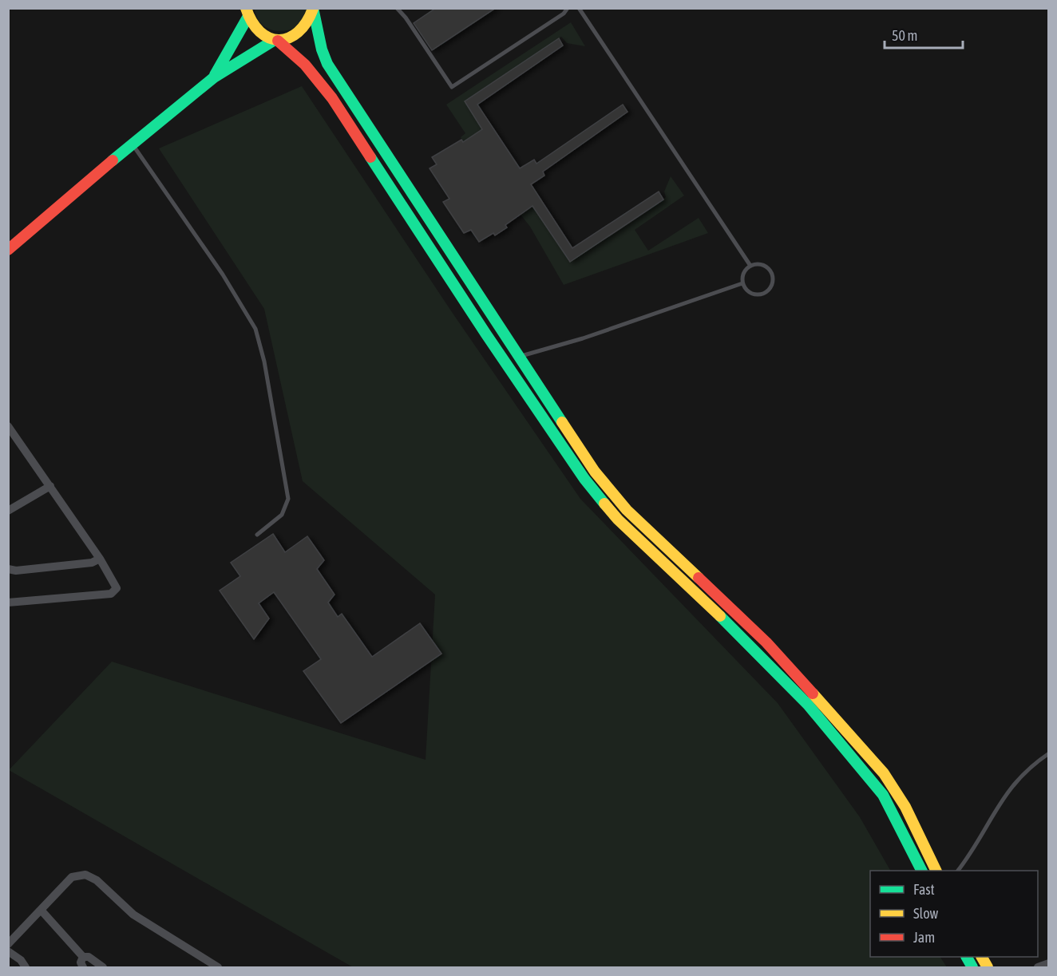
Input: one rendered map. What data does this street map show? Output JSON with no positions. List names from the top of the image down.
{
  "legend": ["Fast", "Slow", "Jam"],
  "scale_bar": "50 m"
}
